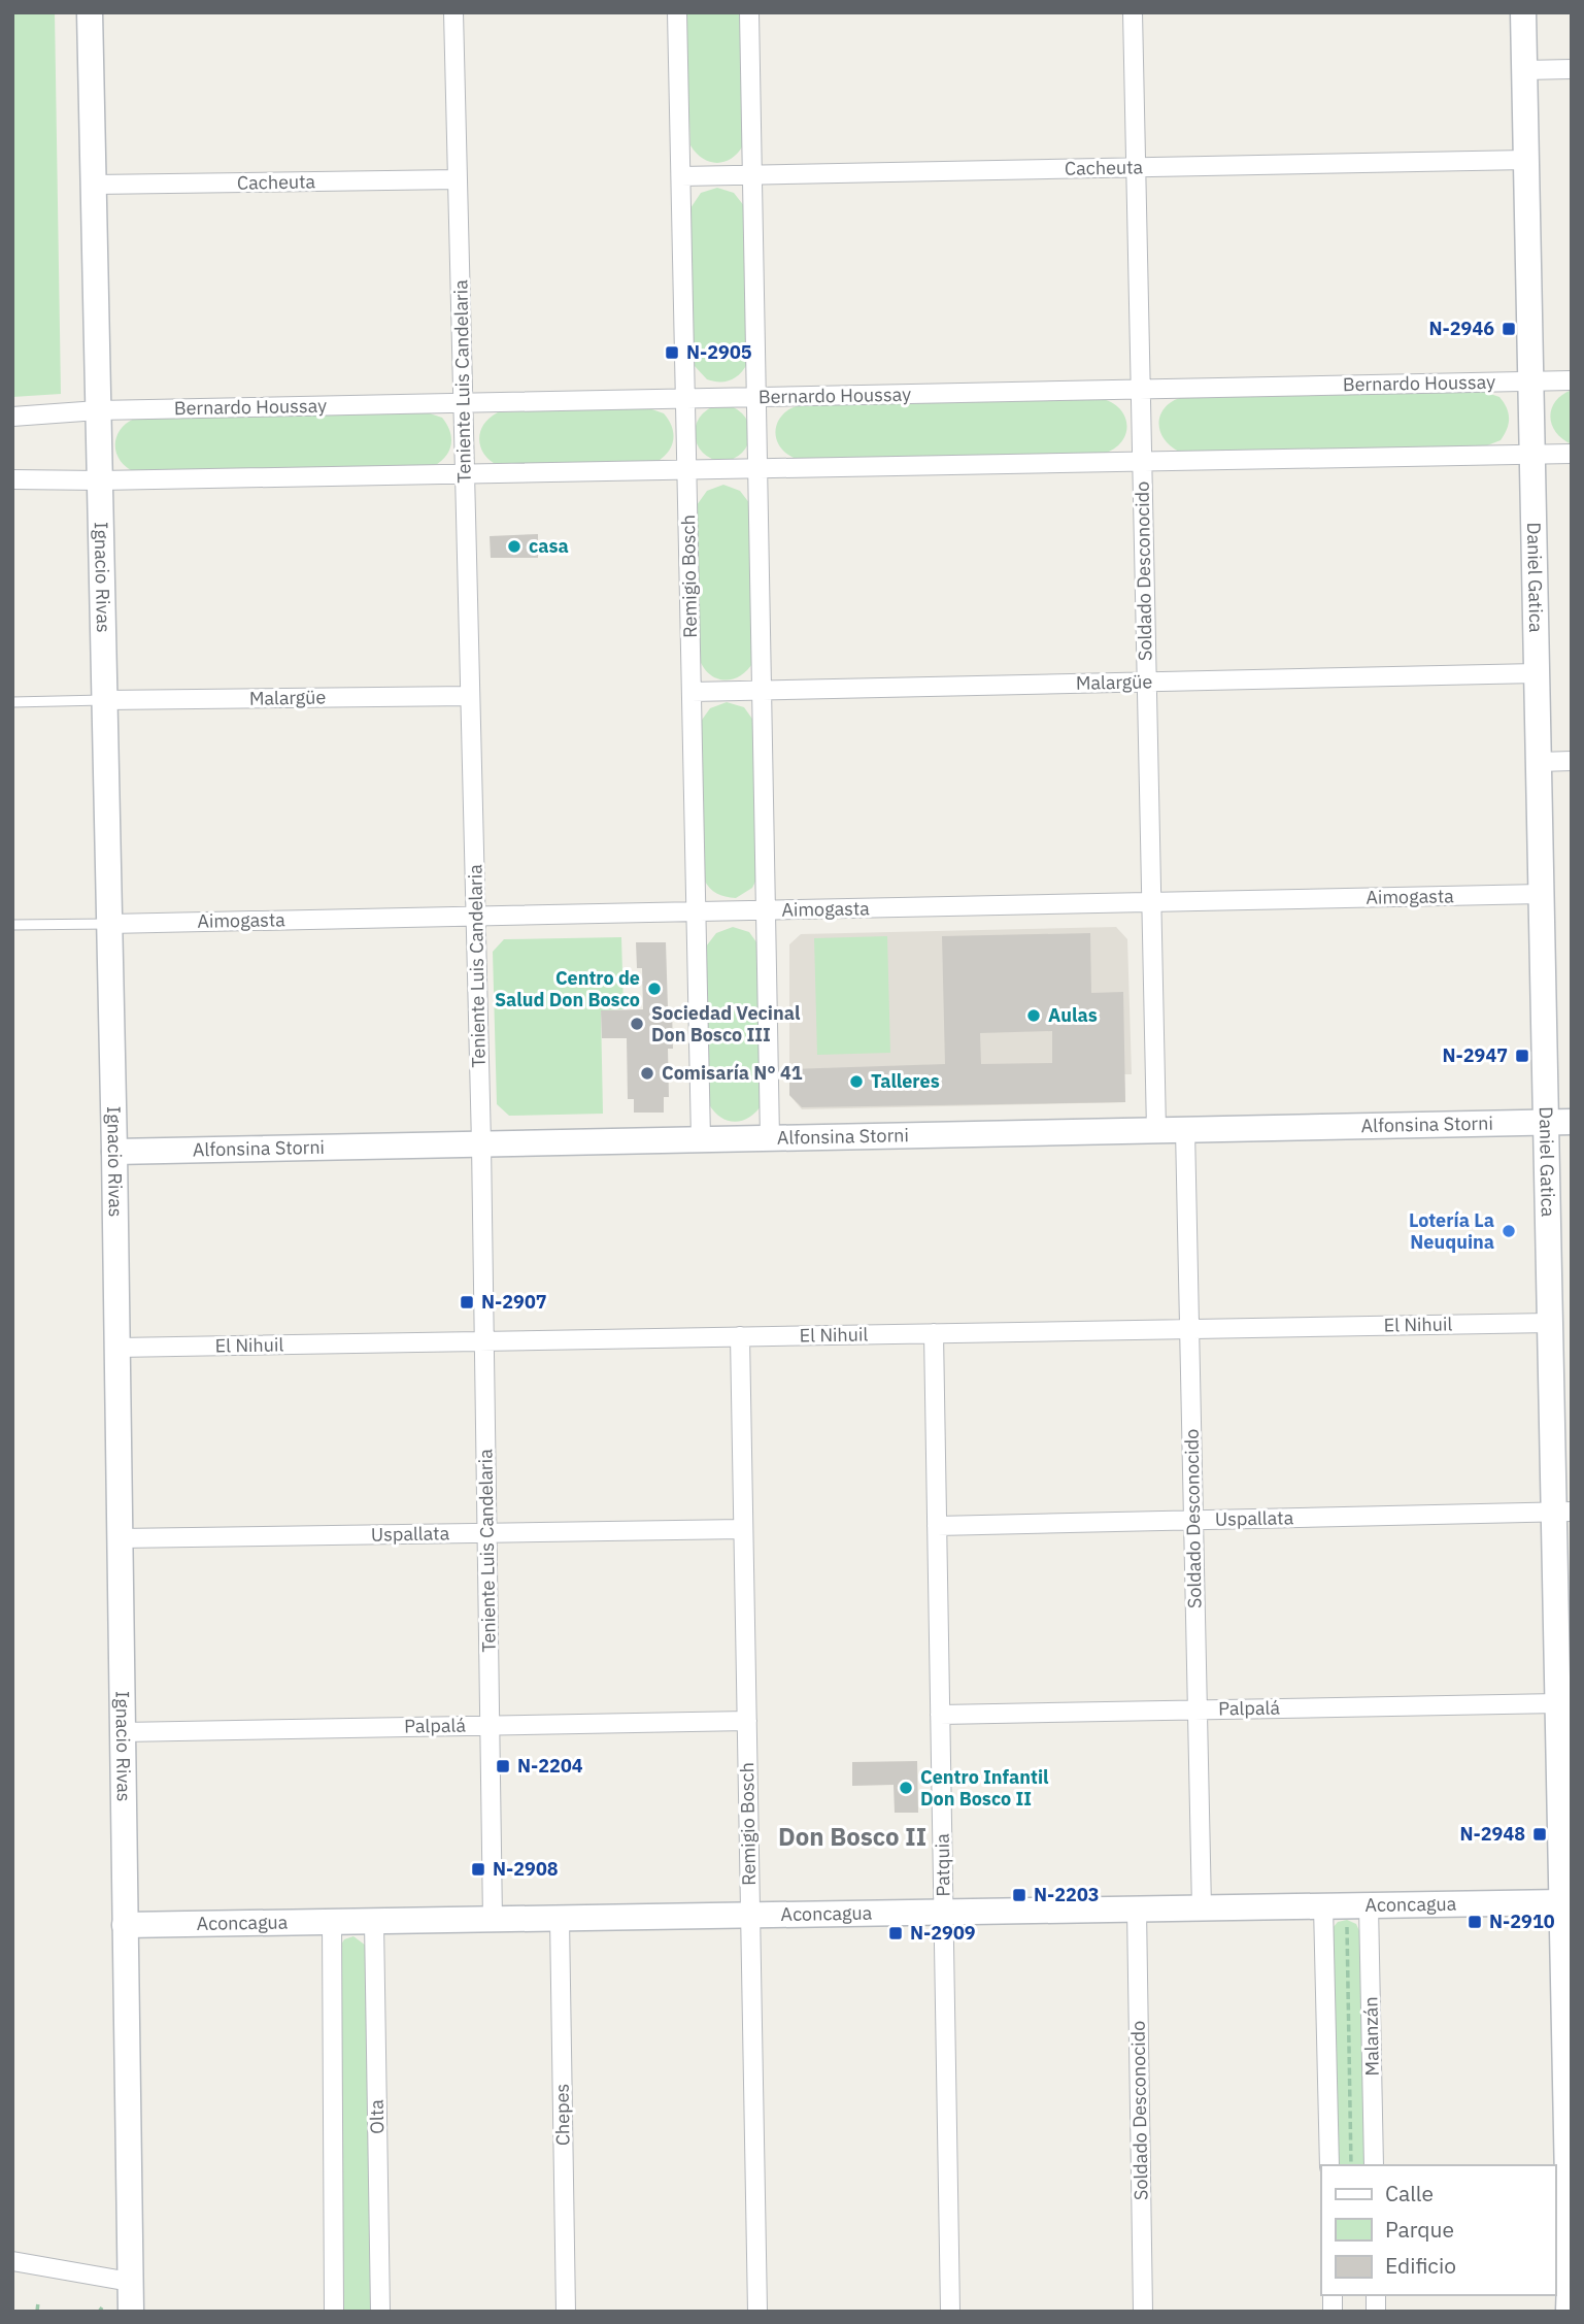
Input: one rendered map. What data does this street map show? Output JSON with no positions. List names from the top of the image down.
{
  "streets": {
    "main road": [
      "Ignacio Rivas",
      "Daniel Gatica",
      "Alfonsina Storni",
      "Aconcagua"
    ],
    "street": [
      "Cacheuta",
      "Teniente Luis Candelaria",
      "Bernardo Houssay",
      "Soldado Desconocido",
      "Remigio Bosch",
      "Malargüe",
      "Aimogasta",
      "El Nihuil",
      "Uspallata",
      "Palpalá",
      "Patquia",
      "Malanzán",
      "Chepes",
      "Olta"
    ]
  },
  "crossings": [
    ["Cacheuta", "Teniente Luis Candelaria"],
    ["Cacheuta", "Soldado Desconocido"],
    ["Cacheuta", "Remigio Bosch"],
    ["Cacheuta", "Ignacio Rivas"],
    ["Cacheuta", "Daniel Gatica"],
    ["Teniente Luis Candelaria", "Bernardo Houssay"],
    ["Teniente Luis Candelaria", "Malargüe"],
    ["Teniente Luis Candelaria", "Aimogasta"],
    ["Teniente Luis Candelaria", "Alfonsina Storni"],
    ["Teniente Luis Candelaria", "El Nihuil"],
    ["Teniente Luis Candelaria", "Uspallata"],
    ["Teniente Luis Candelaria", "Palpalá"],
    ["Teniente Luis Candelaria", "Aconcagua"],
    ["Bernardo Houssay", "Soldado Desconocido"],
    ["Bernardo Houssay", "Remigio Bosch"],
    ["Bernardo Houssay", "Ignacio Rivas"],
    ["Bernardo Houssay", "Daniel Gatica"],
    ["Soldado Desconocido", "Malargüe"],
    ["Soldado Desconocido", "Aimogasta"],
    ["Soldado Desconocido", "Alfonsina Storni"],
    ["Soldado Desconocido", "El Nihuil"],
    ["Soldado Desconocido", "Uspallata"],
    ["Soldado Desconocido", "Palpalá"],
    ["Soldado Desconocido", "Aconcagua"],
    ["Remigio Bosch", "Malargüe"],
    ["Remigio Bosch", "Aimogasta"],
    ["Remigio Bosch", "Alfonsina Storni"],
    ["Remigio Bosch", "El Nihuil"],
    ["Remigio Bosch", "Uspallata"],
    ["Remigio Bosch", "Palpalá"],
    ["Remigio Bosch", "Aconcagua"],
    ["Ignacio Rivas", "Malargüe"],
    ["Ignacio Rivas", "Aimogasta"],
    ["Ignacio Rivas", "Alfonsina Storni"],
    ["Ignacio Rivas", "El Nihuil"],
    ["Ignacio Rivas", "Uspallata"],
    ["Ignacio Rivas", "Palpalá"],
    ["Ignacio Rivas", "Aconcagua"],
    ["Daniel Gatica", "Malargüe"],
    ["Daniel Gatica", "Aimogasta"],
    ["Daniel Gatica", "Alfonsina Storni"],
    ["Daniel Gatica", "El Nihuil"],
    ["Daniel Gatica", "Uspallata"],
    ["Daniel Gatica", "Palpalá"],
    ["Daniel Gatica", "Aconcagua"],
    ["El Nihuil", "Patquia"],
    ["Uspallata", "Patquia"],
    ["Palpalá", "Patquia"],
    ["Patquia", "Aconcagua"],
    ["Aconcagua", "Malanzán"],
    ["Aconcagua", "Chepes"],
    ["Aconcagua", "Olta"]
  ],
  "districts": ["Don Bosco II"],
  "places": {
    "transit": [
      "N-2946",
      "N-2905",
      "N-2947",
      "N-2907",
      "N-2204",
      "N-2948",
      "N-2908",
      "N-2203",
      "N-2910",
      "N-2909"
    ],
    "other": [
      "casa",
      "Centro de Salud Don Bosco",
      "Aulas",
      "Sociedad Vecinal Don Bosco III",
      "Comisaría N° 41",
      "Talleres",
      "Lotería La Neuquina",
      "Centro Infantil Don Bosco II"
    ]
  },
  "legend": ["Calle", "Parque", "Edificio"]
}
